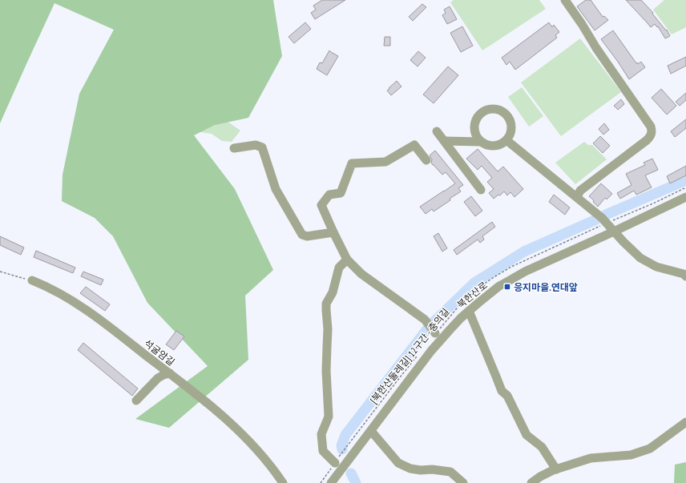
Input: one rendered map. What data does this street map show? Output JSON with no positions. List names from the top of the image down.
{
  "streets": {
    "street": ["북한산로", "석굴암길"],
    "path": ["[북한산둘레길] 12구간 - 충의길"]
  },
  "places": {
    "transit": ["응지마을.연대앞"]
  }
}
